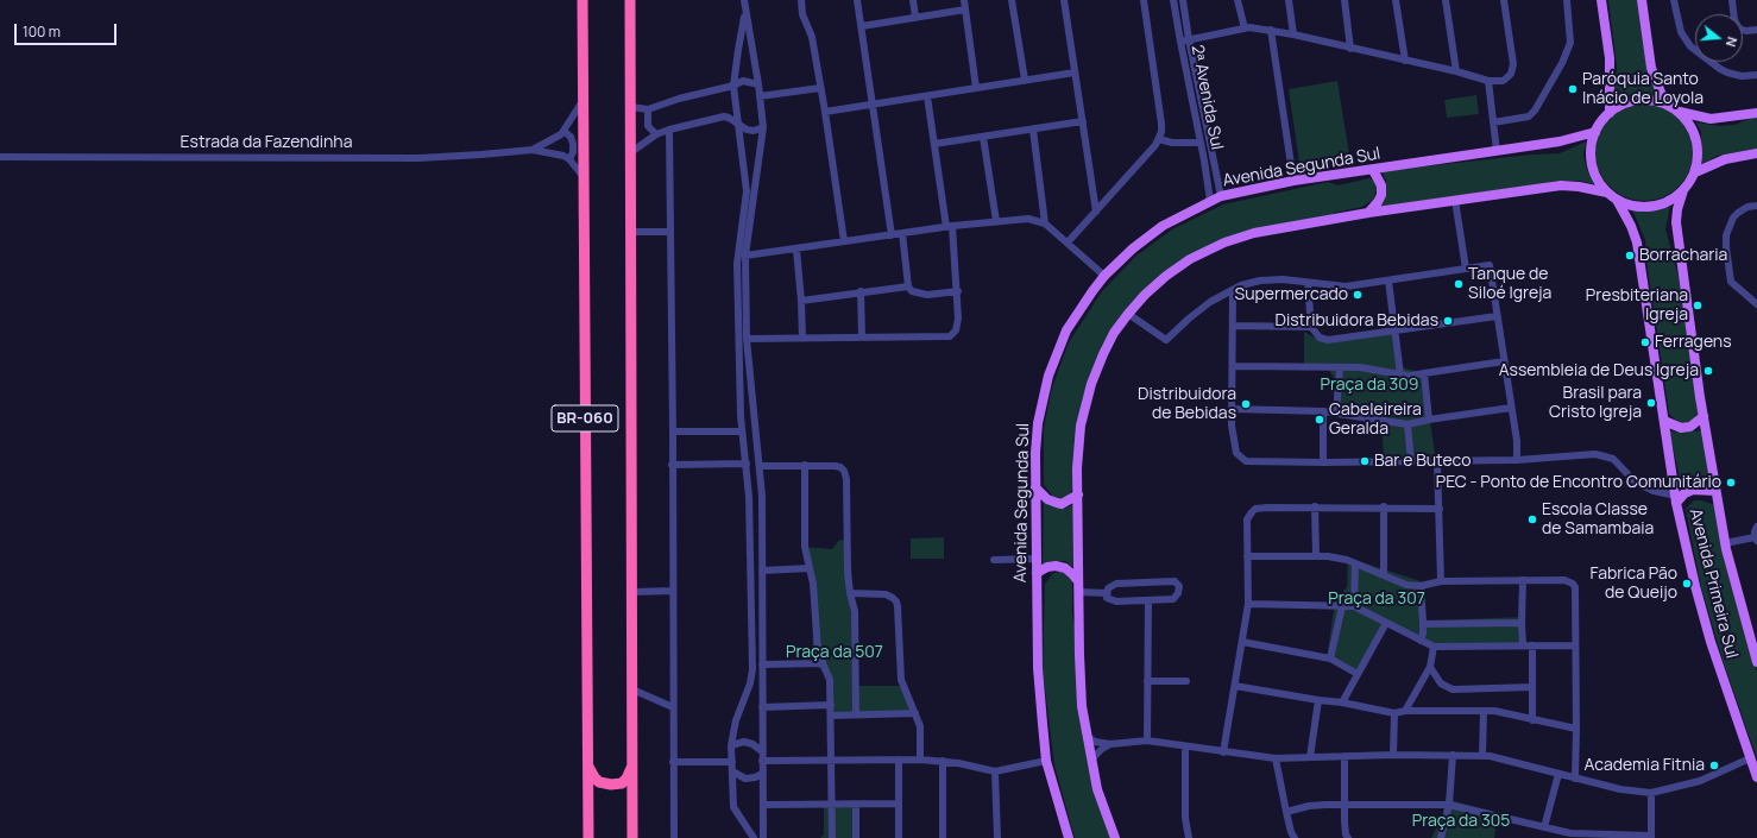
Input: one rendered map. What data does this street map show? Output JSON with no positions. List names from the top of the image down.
{
  "streets": {
    "highway": ["BR-060"],
    "main road": ["Avenida Segunda Sul", "Avenida Primeira Sul"],
    "street": ["2ᵃ Avenida Sul", "Estrada da Fazendinha"]
  },
  "crossings": [
    ["2ᵃ Avenida Sul", "Avenida Segunda Sul"],
    ["Estrada da Fazendinha", "BR-060"],
    ["Avenida Segunda Sul", "Avenida Primeira Sul"]
  ],
  "parks": [
    "Praça da 309",
    "Praça da 307",
    "Praça da 507",
    "Praça da 305"
  ],
  "places": [
    "Paróquia Santo Inácio de Loyola",
    "Borracharia",
    "Tanque de Siloé Igreja",
    "Supermercado",
    "Presbiteriana Igreja",
    "Distribuidora Bebidas",
    "Ferragens",
    "Assembleia de Deus Igreja",
    "Brasil para Cristo Igreja",
    "Distribuidora de Bebidas",
    "Cabeleireira Geralda",
    "Bar e Buteco",
    "PEC - Ponto de Encontro Comunitário",
    "Escola Classe de Samambaia",
    "Fabrica Pão de Queijo",
    "Academia Fitnia"
  ],
  "scale_bar": "100 m",
  "north": "right"
}
